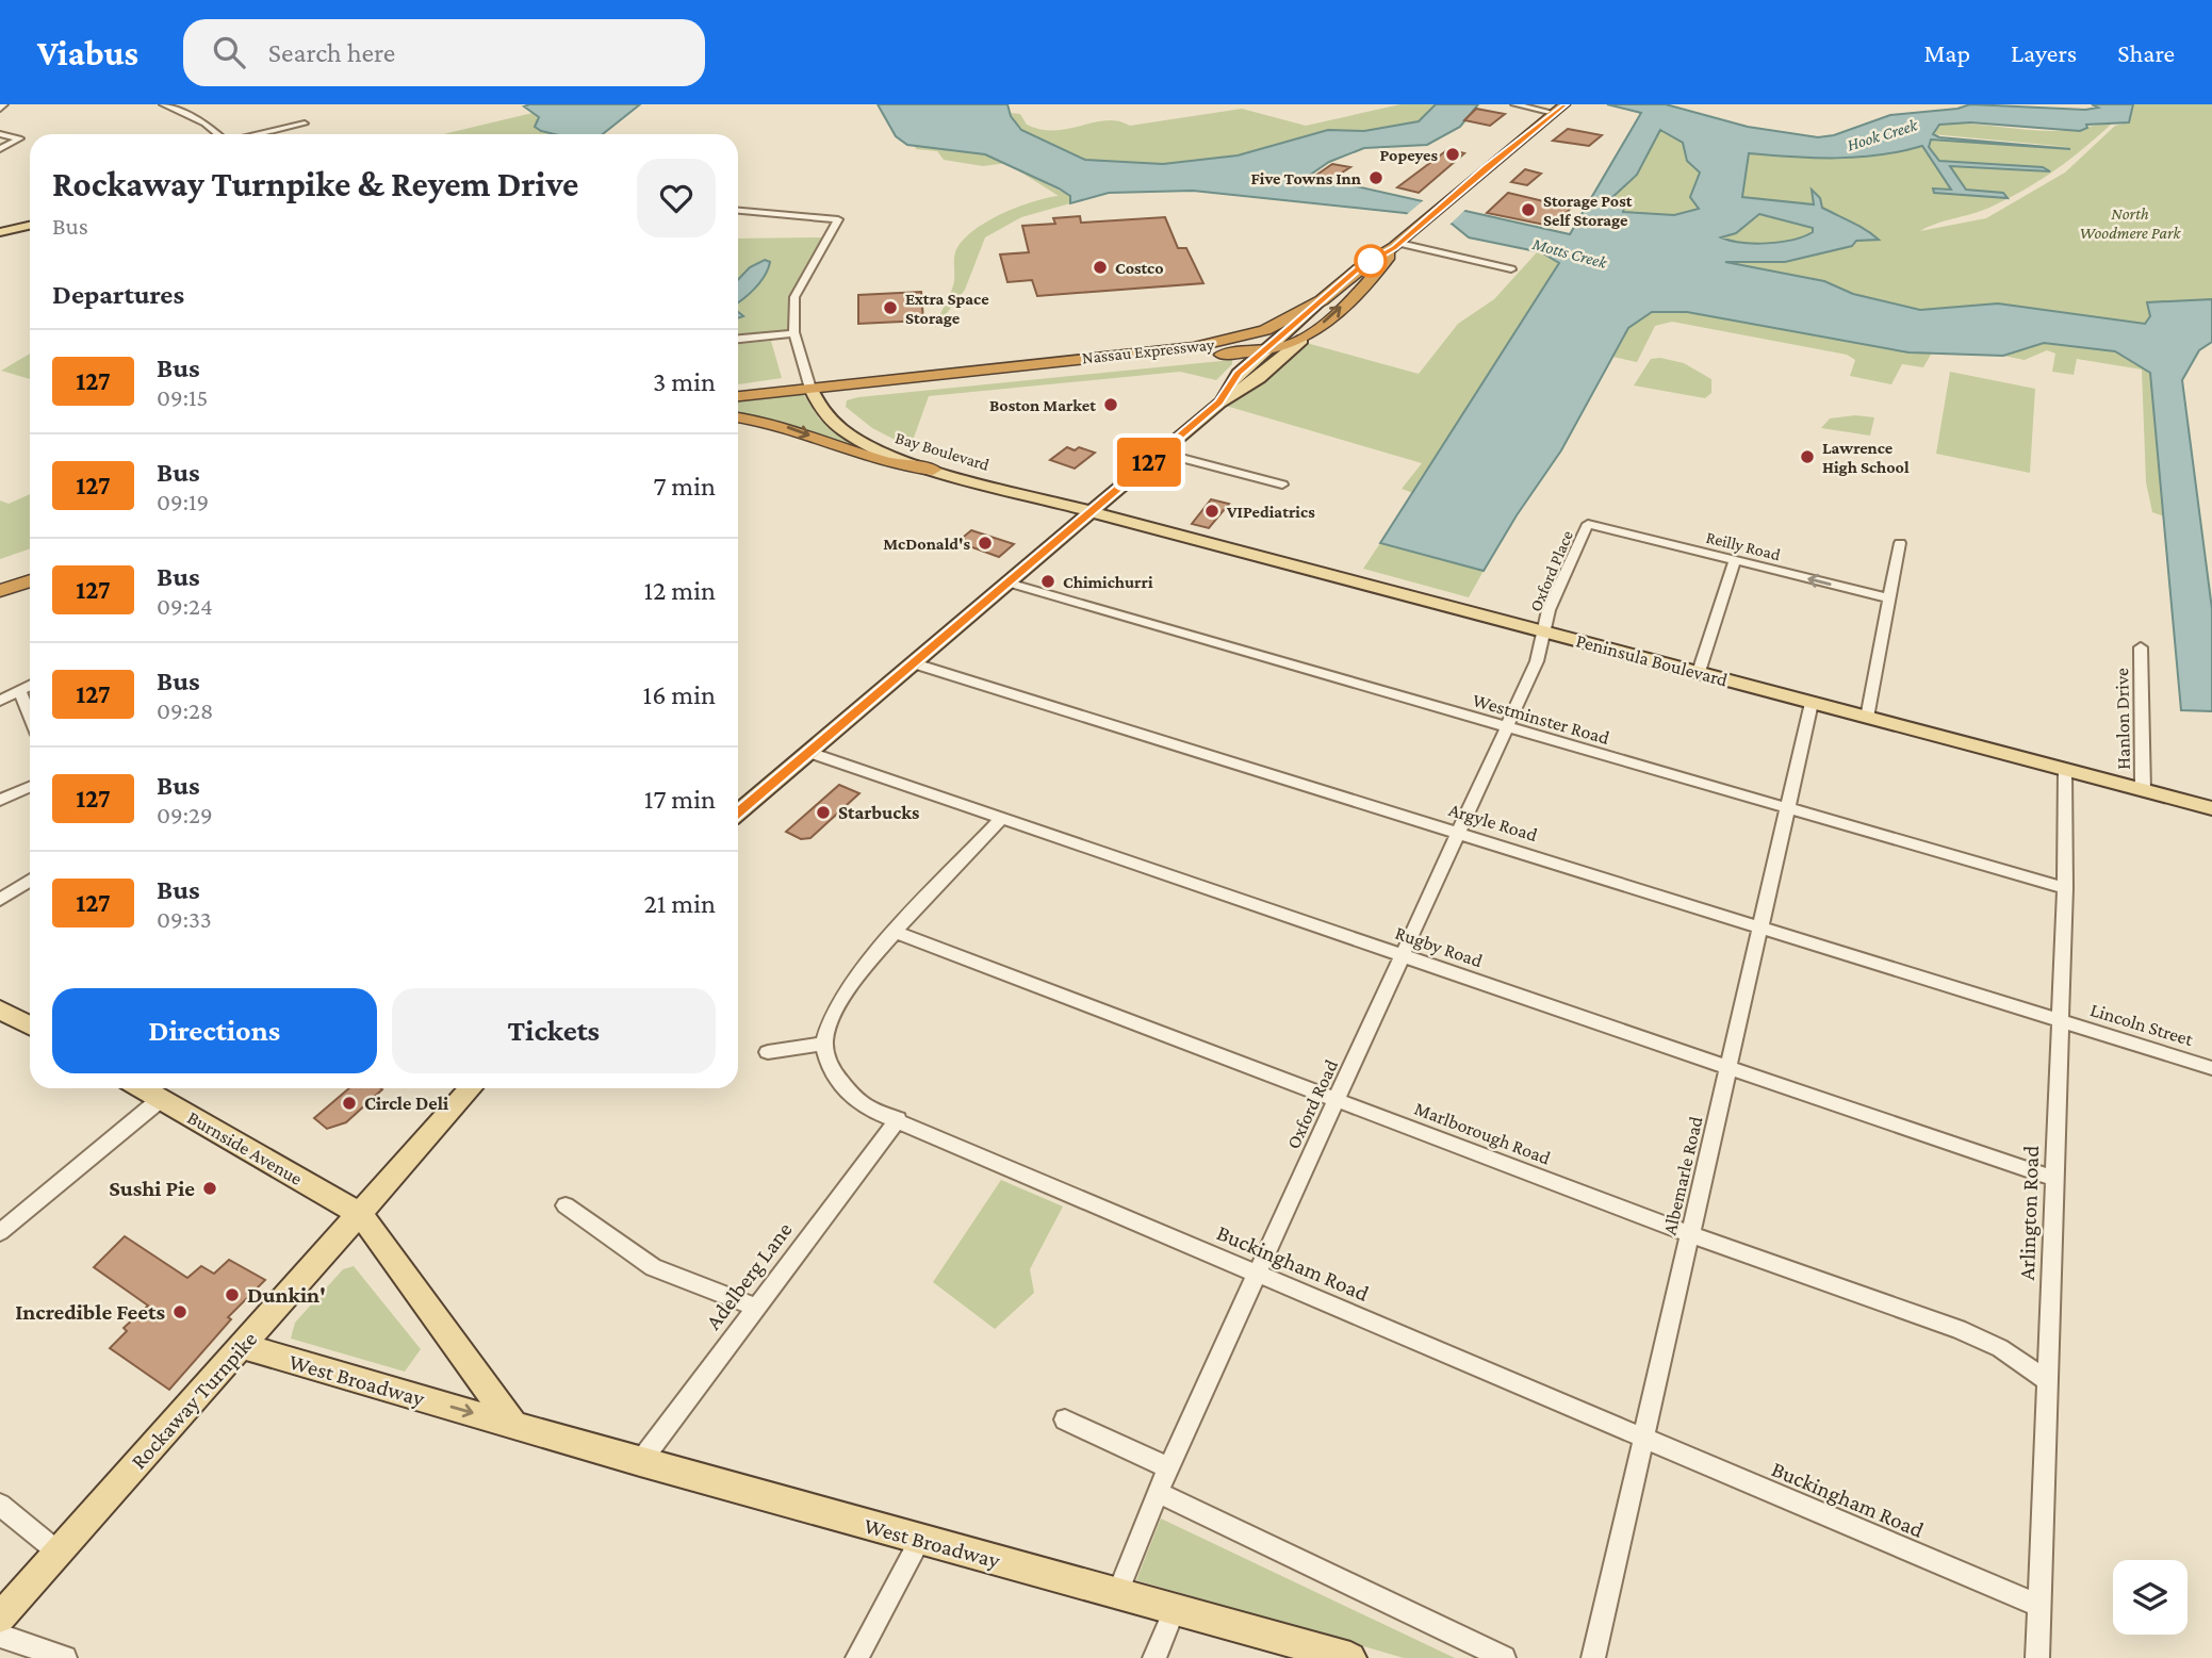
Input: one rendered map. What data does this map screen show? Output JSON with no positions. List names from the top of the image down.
{
  "streets": {
    "highway": ["Nassau Expressway"],
    "main road": [
      "Bay Boulevard",
      "Peninsula Boulevard",
      "Burnside Avenue",
      "West Broadway",
      "Rockaway Turnpike"
    ],
    "street": [
      "Reilly Road",
      "Oxford Place",
      "Westminster Road",
      "Hanlon Drive",
      "Argyle Road",
      "Rugby Road",
      "Lincoln Street",
      "Oxford Road",
      "Marlborough Road",
      "Albemarle Road",
      "Arlington Road",
      "Buckingham Road",
      "Adelberg Lane"
    ]
  },
  "crossings": [
    ["Nassau Expressway", "Bay Boulevard"],
    ["Bay Boulevard", "Peninsula Boulevard"],
    ["Reilly Road", "Oxford Place"],
    ["Oxford Place", "Peninsula Boulevard"],
    ["Oxford Place", "Oxford Road"],
    ["Peninsula Boulevard", "Hanlon Drive"],
    ["Peninsula Boulevard", "Oxford Road"],
    ["Peninsula Boulevard", "Albemarle Road"],
    ["Peninsula Boulevard", "Arlington Road"],
    ["Westminster Road", "Oxford Road"],
    ["Westminster Road", "Albemarle Road"],
    ["Westminster Road", "Arlington Road"],
    ["Argyle Road", "Lincoln Street"],
    ["Argyle Road", "Oxford Road"],
    ["Argyle Road", "Albemarle Road"],
    ["Argyle Road", "Arlington Road"],
    ["Rugby Road", "Oxford Road"],
    ["Rugby Road", "Albemarle Road"],
    ["Rugby Road", "Arlington Road"],
    ["Lincoln Street", "Arlington Road"],
    ["Oxford Road", "Marlborough Road"],
    ["Oxford Road", "Buckingham Road"],
    ["Oxford Road", "West Broadway"],
    ["Marlborough Road", "Albemarle Road"],
    ["Marlborough Road", "Arlington Road"],
    ["Burnside Avenue", "Rockaway Turnpike"],
    ["Albemarle Road", "Buckingham Road"],
    ["Arlington Road", "Buckingham Road"],
    ["Buckingham Road", "Adelberg Lane"],
    ["Adelberg Lane", "West Broadway"],
    ["West Broadway", "Rockaway Turnpike"]
  ],
  "one_way": ["Reilly Road"],
  "water": ["Hook Creek", "Motts Creek"],
  "parks": ["North Woodmere Park"],
  "places": [
    "Popeyes",
    "Five Towns Inn",
    "Storage Post Self Storage",
    "Costco",
    "Extra Space Storage",
    "Boston Market",
    "Lawrence High School",
    "VIPediatrics",
    "McDonald's",
    "Chimichurri",
    "Starbucks",
    "Circle Deli",
    "Sushi Pie",
    "Dunkin'",
    "Incredible Feets"
  ],
  "lines": ["bus line 127"],
  "page": {
    "header": "Viabus",
    "search": "Search here",
    "nav": ["Map", "Layers", "Share"],
    "on_map": "127",
    "heading": [
      ["Rockaway Turnpike & Reyem Drive", "Bus"],
      "Departures"
    ],
    "list": [
      {
        "mark": "127",
        "name": "Bus",
        "note": "09:15",
        "value": "3 min"
      },
      {
        "mark": "127",
        "name": "Bus",
        "note": "09:19",
        "value": "7 min"
      },
      {
        "mark": "127",
        "name": "Bus",
        "note": "09:24",
        "value": "12 min"
      },
      {
        "mark": "127",
        "name": "Bus",
        "note": "09:28",
        "value": "16 min"
      },
      {
        "mark": "127",
        "name": "Bus",
        "note": "09:29",
        "value": "17 min"
      },
      {
        "mark": "127",
        "name": "Bus",
        "note": "09:33",
        "value": "21 min"
      }
    ],
    "buttons": ["Directions", "Tickets"]
  }
}
